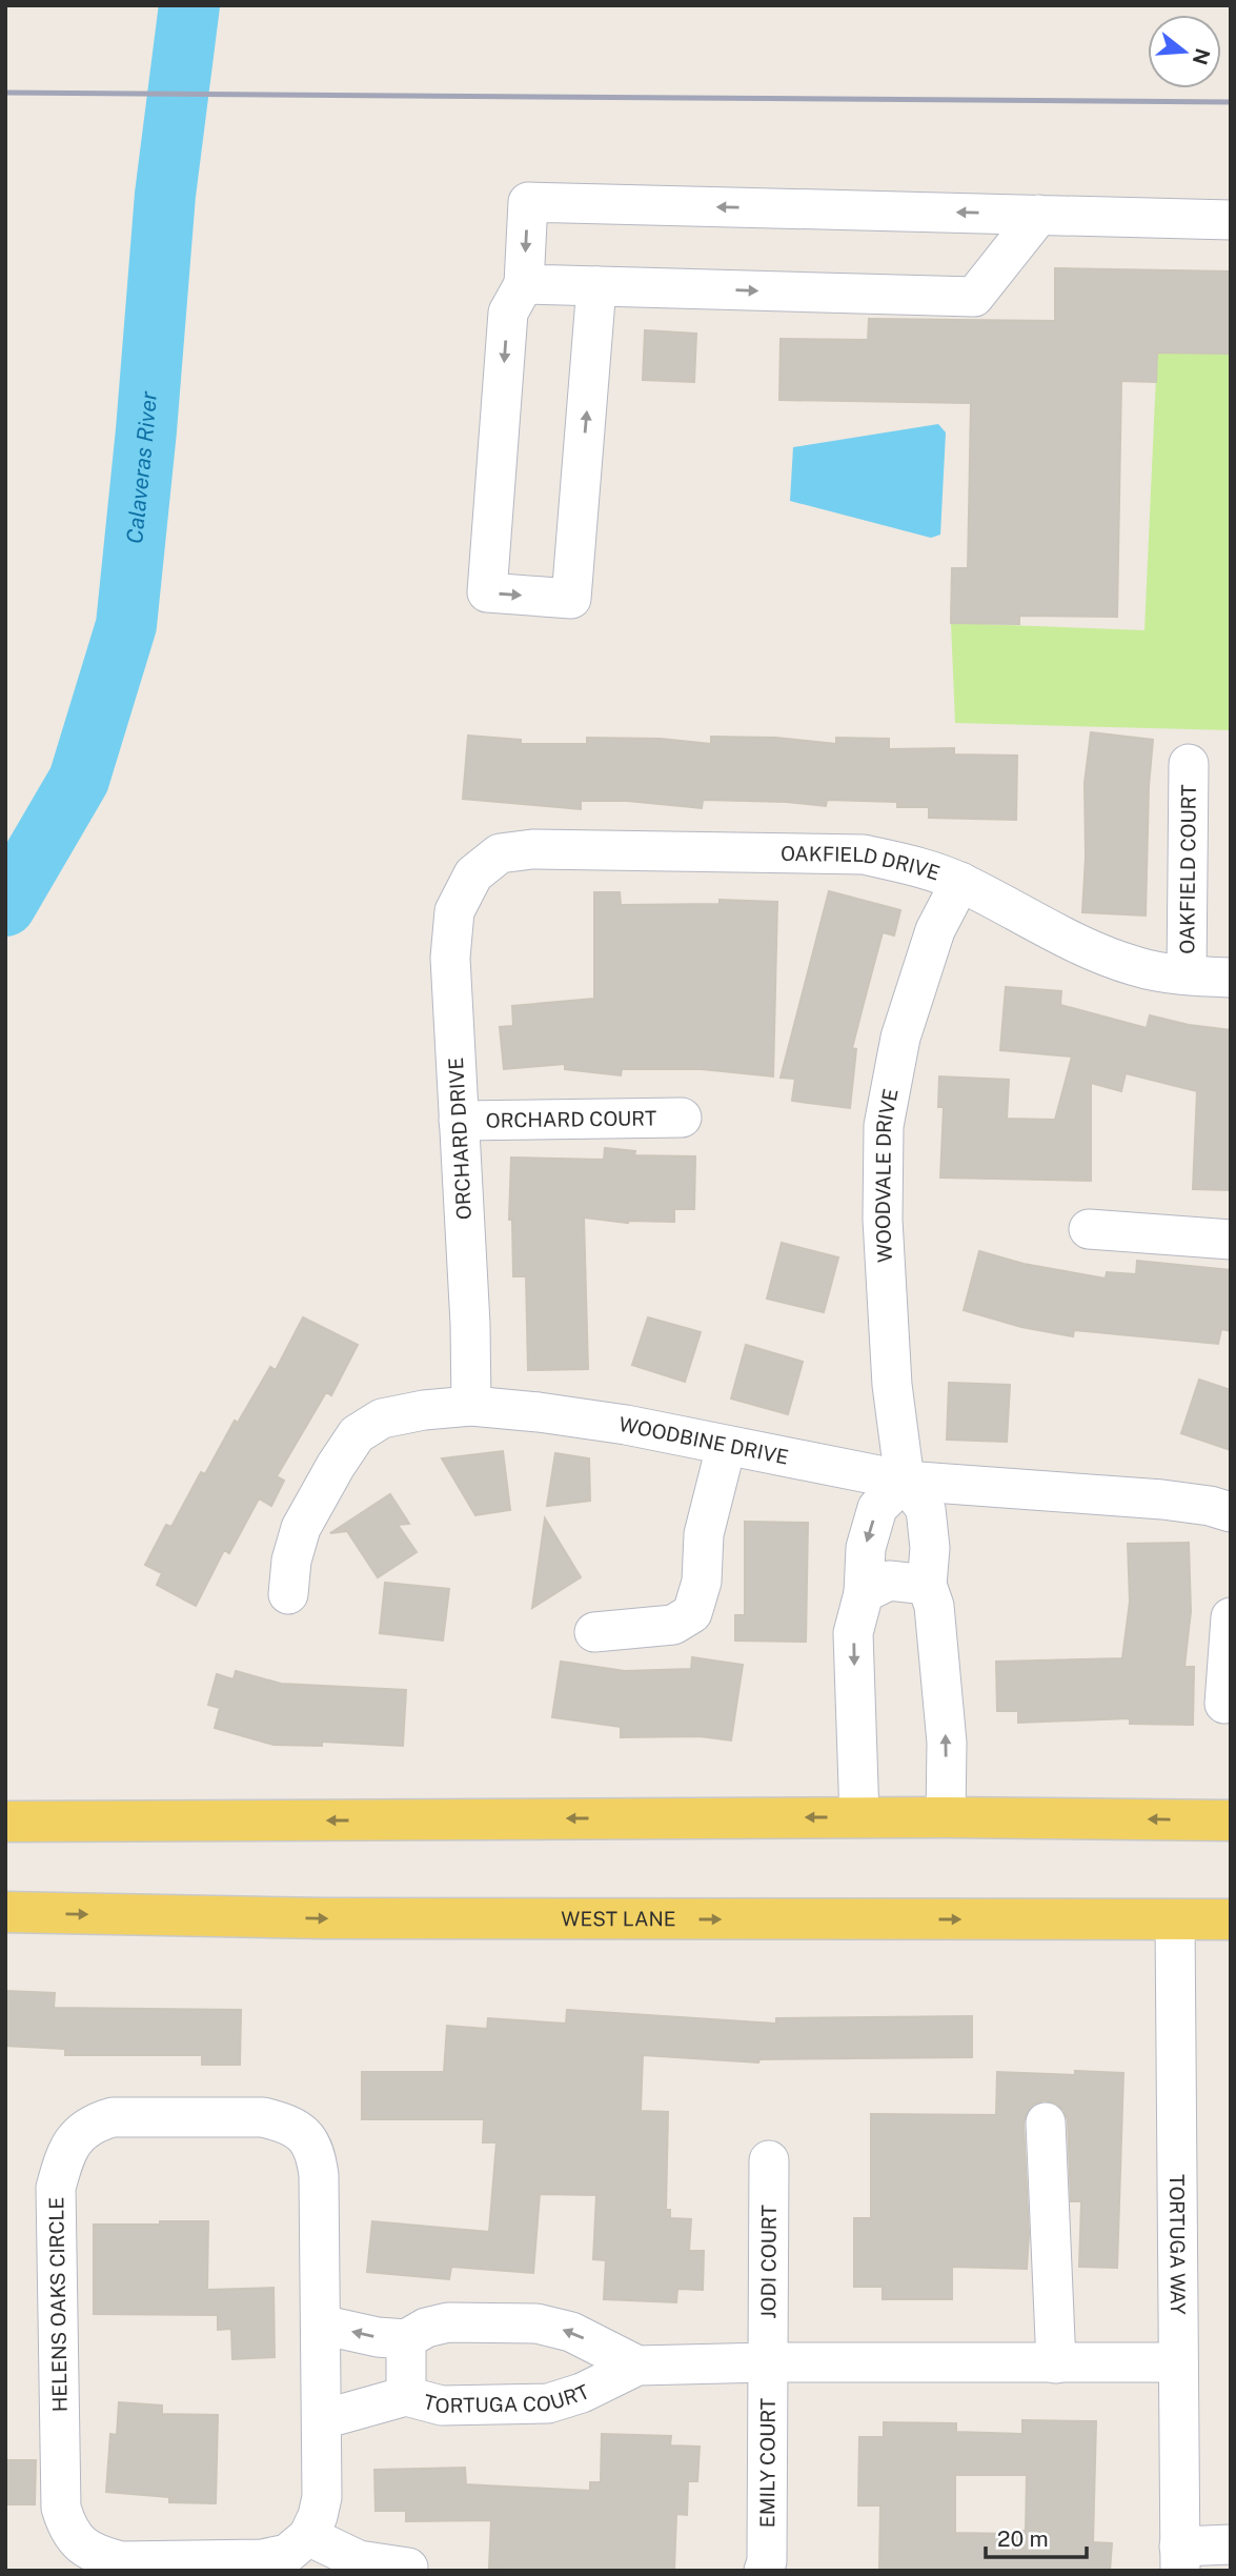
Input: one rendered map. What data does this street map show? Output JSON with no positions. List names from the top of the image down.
{
  "streets": {
    "main road": ["WEST LANE"],
    "street": [
      "OAKFIELD DRIVE",
      "OAKFIELD COURT",
      "ORCHARD COURT",
      "ORCHARD DRIVE",
      "WOODVALE DRIVE",
      "WOODBINE DRIVE",
      "TORTUGA WAY",
      "JODI COURT",
      "HELENS OAKS CIRCLE",
      "TORTUGA COURT",
      "EMILY COURT"
    ]
  },
  "crossings": [
    ["OAKFIELD DRIVE", "OAKFIELD COURT"],
    ["OAKFIELD DRIVE", "ORCHARD DRIVE"],
    ["OAKFIELD DRIVE", "WOODVALE DRIVE"],
    ["ORCHARD COURT", "ORCHARD DRIVE"],
    ["ORCHARD DRIVE", "WOODBINE DRIVE"],
    ["WOODVALE DRIVE", "WOODBINE DRIVE"],
    ["WEST LANE", "TORTUGA WAY"],
    ["TORTUGA WAY", "TORTUGA COURT"],
    ["JODI COURT", "TORTUGA COURT"],
    ["JODI COURT", "EMILY COURT"],
    ["TORTUGA COURT", "EMILY COURT"]
  ],
  "water": ["Calaveras River"],
  "scale_bar": "20 m",
  "north": "right"
}
